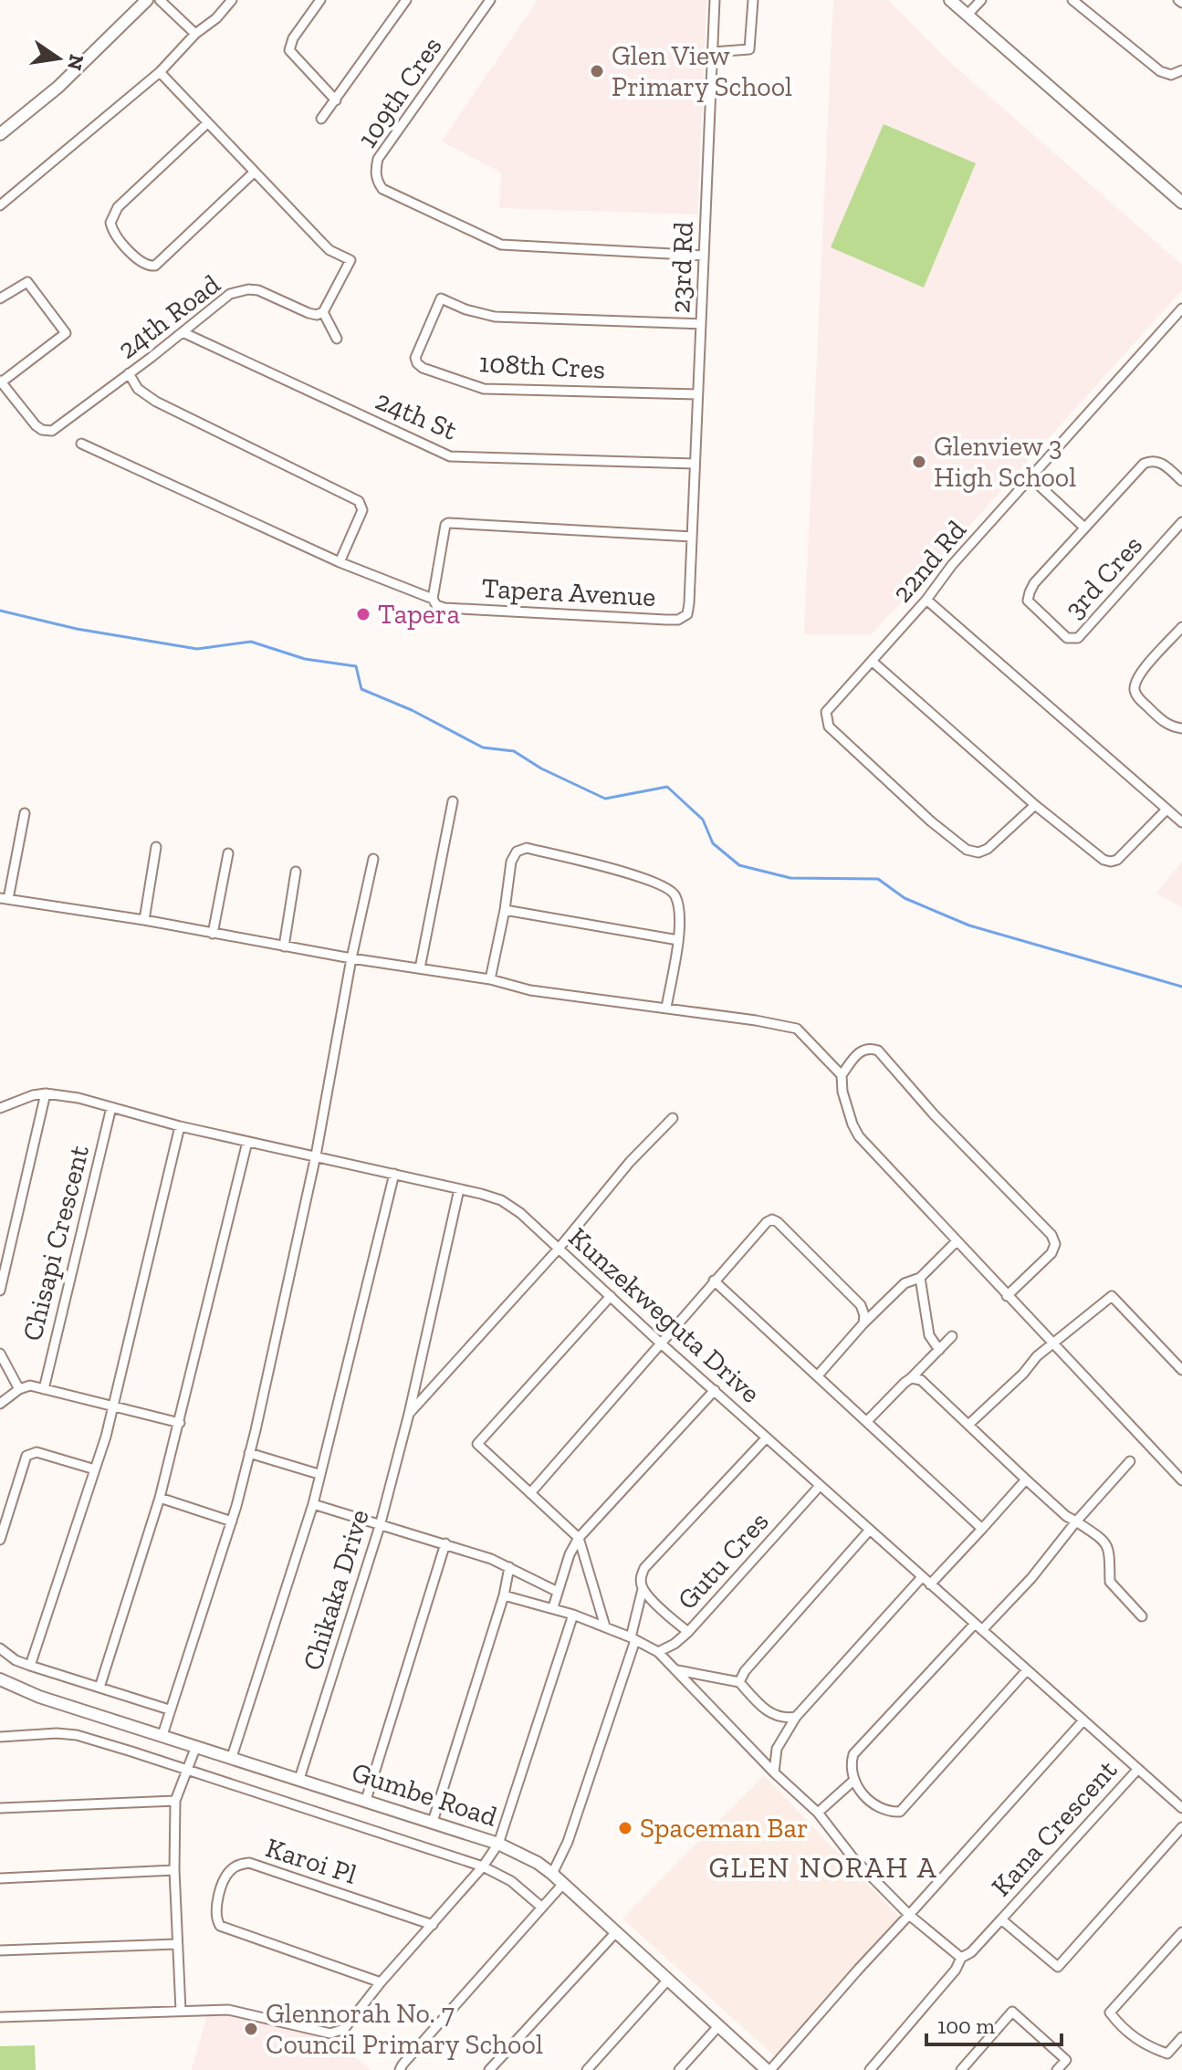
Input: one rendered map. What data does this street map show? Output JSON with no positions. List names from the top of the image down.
{
  "streets": {
    "street": [
      "109th Cres",
      "23rd Rd",
      "24th Road",
      "108th Cres",
      "24th St",
      "22nd Rd",
      "3rd Cres",
      "Tapera Avenue",
      "Chisapi Crescent",
      "Kunzekweguta Drive",
      "Gutu Cres",
      "Chikaka Drive",
      "Gumbe Road",
      "Kana Crescent",
      "Karoi Pl"
    ]
  },
  "crossings": [
    ["109th Cres", "23rd Rd"],
    ["23rd Rd", "108th Cres"],
    ["23rd Rd", "24th St"],
    ["23rd Rd", "Tapera Avenue"],
    ["24th Road", "24th St"],
    ["Chisapi Crescent", "Kunzekweguta Drive"],
    ["Kunzekweguta Drive", "Gutu Cres"],
    ["Kunzekweguta Drive", "Chikaka Drive"],
    ["Kunzekweguta Drive", "Kana Crescent"],
    ["Chikaka Drive", "Gumbe Road"]
  ],
  "districts": ["GLEN NORAH A"],
  "places": [
    "Glen View Primary School",
    "Glenview 3 High School",
    "Tapera",
    "Spaceman Bar",
    "Glennorah No. 7 Council Primary School"
  ],
  "scale_bar": "100 m",
  "north": "right"
}
